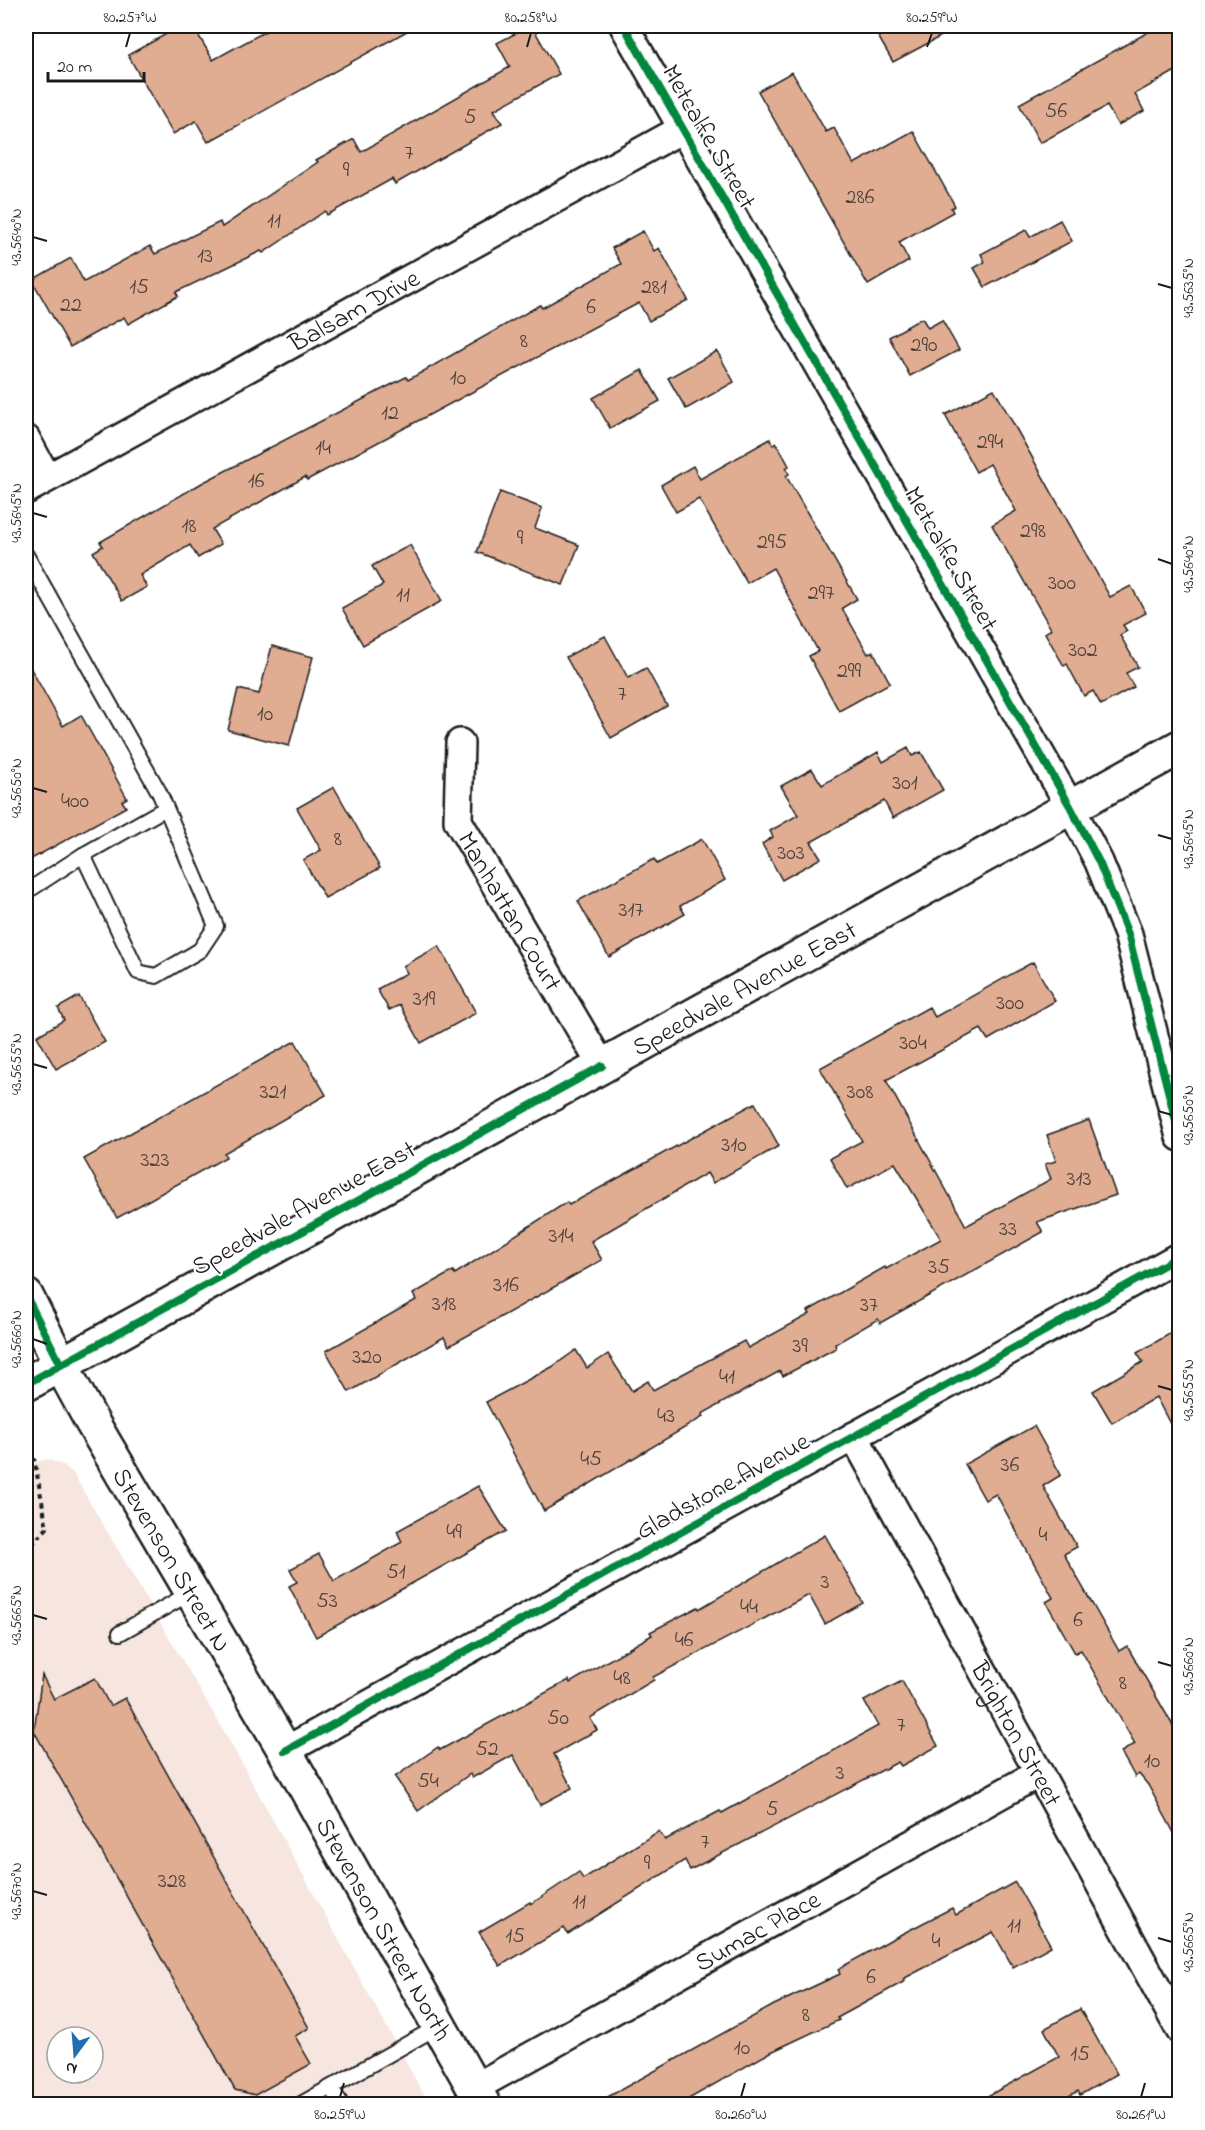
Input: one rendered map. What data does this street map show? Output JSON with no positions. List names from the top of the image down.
{
  "streets": {
    "main road": ["Speedvale Avenue East", "Stevenson Street N", "Stevenson Street North"],
    "street": [
      "Metcalfe Street",
      "Balsam Drive",
      "Manhattan Court",
      "Gladstone Avenue",
      "Brighton Street",
      "Sumac Place"
    ]
  },
  "crossings": [
    ["Metcalfe Street", "Balsam Drive"],
    ["Metcalfe Street", "Speedvale Avenue East"],
    ["Manhattan Court", "Speedvale Avenue East"],
    ["Speedvale Avenue East", "Stevenson Street N"],
    ["Gladstone Avenue", "Stevenson Street N"],
    ["Gladstone Avenue", "Brighton Street"],
    ["Gladstone Avenue", "Stevenson Street North"],
    ["Stevenson Street N", "Stevenson Street North"],
    ["Brighton Street", "Sumac Place"],
    ["Stevenson Street North", "Sumac Place"]
  ],
  "house_numbers": [
    "56",
    "5",
    "7",
    "9",
    "286",
    "11",
    "13",
    "15",
    "281",
    "22",
    "6",
    "8",
    "290",
    "10",
    "12",
    "294",
    "14",
    "16",
    "18",
    "298",
    "9",
    "295",
    "300",
    "297",
    "11",
    "302",
    "299",
    "7",
    "10",
    "301",
    "400",
    "8",
    "303",
    "317",
    "319",
    "300",
    "304",
    "321",
    "308",
    "310",
    "323",
    "313",
    "33",
    "314",
    "35",
    "316",
    "318",
    "37",
    "39",
    "320",
    "41",
    "43",
    "45",
    "36",
    "49",
    "4",
    "51",
    "3",
    "53",
    "44",
    "6",
    "46",
    "48",
    "8",
    "50",
    "7",
    "52",
    "10",
    "3",
    "54",
    "5",
    "7",
    "9",
    "328",
    "11",
    "11",
    "15",
    "4",
    "6",
    "8",
    "10",
    "15"
  ],
  "scale_bar": "20 m",
  "north": "bottom",
  "coordinates": [
    "80.257°W",
    "80.258°W",
    "80.259°W",
    "43.5640°N",
    "43.5635°N",
    "43.5645°N",
    "43.5650°N",
    "43.5655°N",
    "43.5660°N",
    "43.5665°N",
    "43.5670°N",
    "80.260°W",
    "80.261°W"
  ]
}
